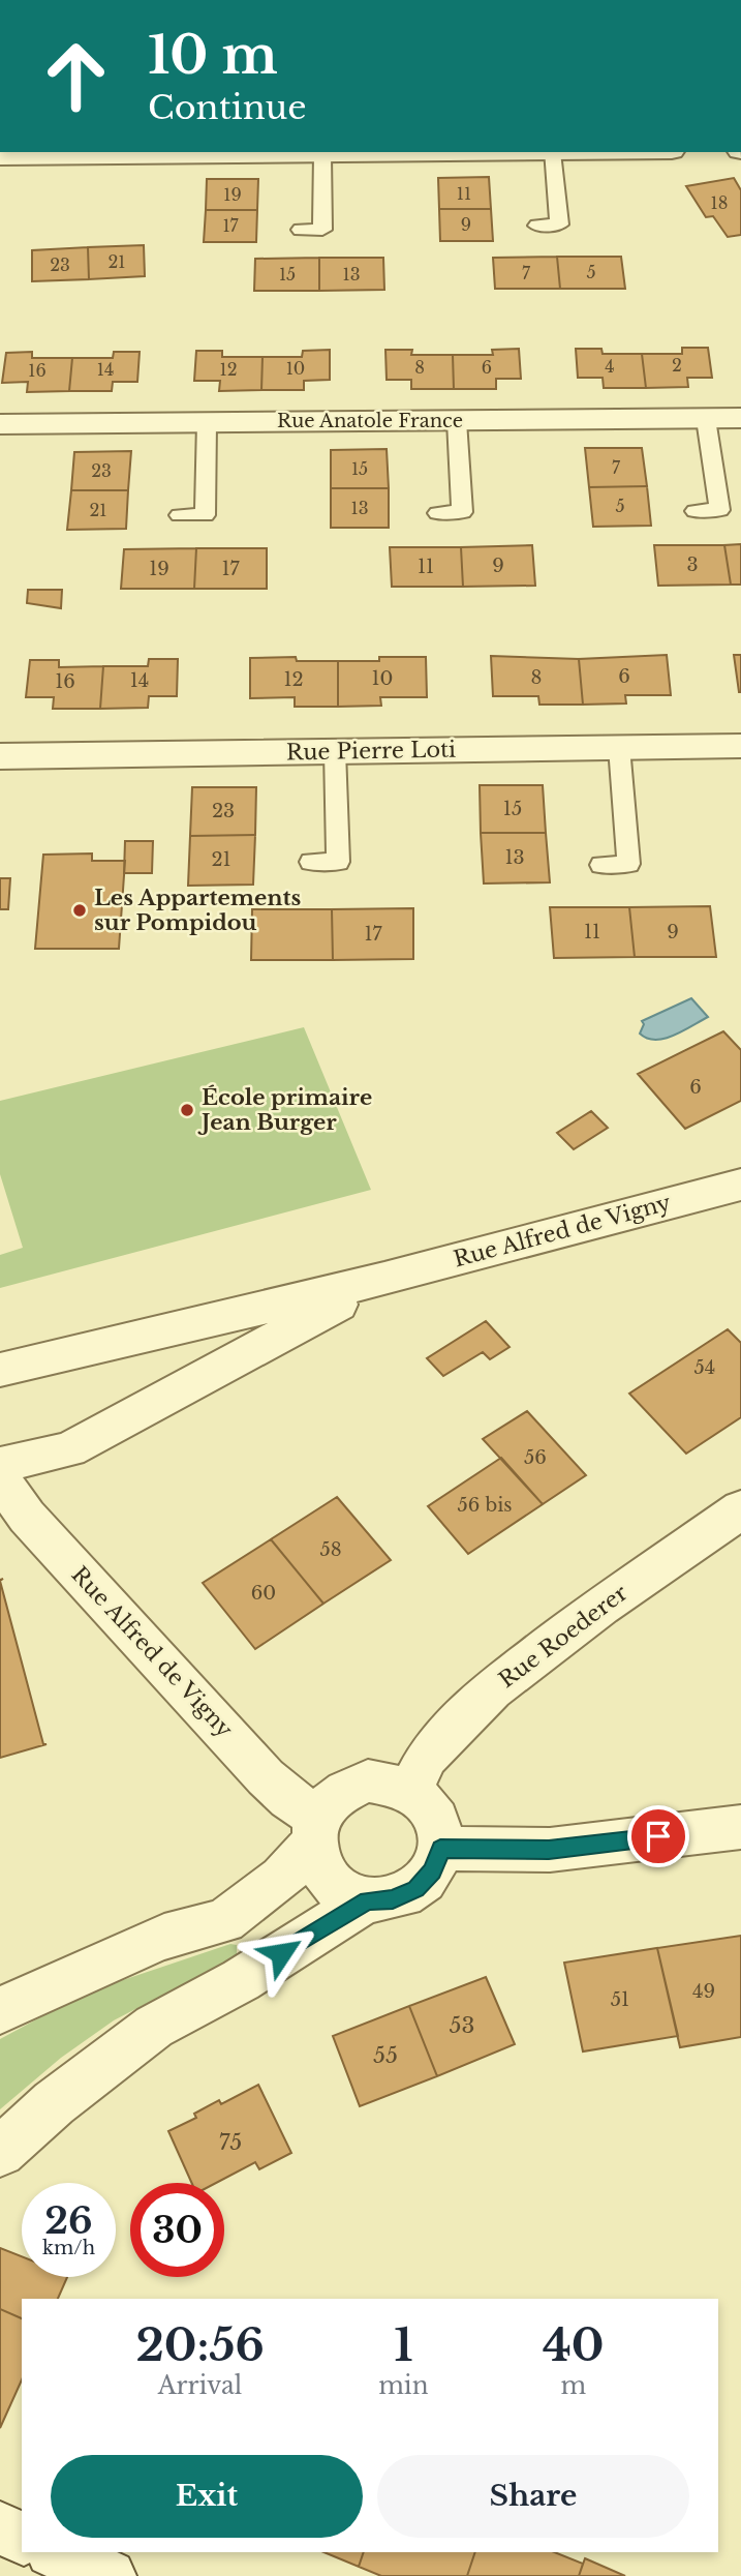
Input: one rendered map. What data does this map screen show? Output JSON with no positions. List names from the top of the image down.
{
  "streets": {
    "street": [
      "Rue Anatole France",
      "Rue Pierre Loti",
      "Rue Alfred de Vigny",
      "Rue Roederer"
    ]
  },
  "crossings": [
    ["Rue Alfred de Vigny", "Rue Roederer"]
  ],
  "places": ["Les Appartements sur Pompidou", "École primaire Jean Burger"],
  "house_numbers": [
    "11",
    "19",
    "18",
    "9",
    "17",
    "21",
    "23",
    "5",
    "7",
    "15",
    "13",
    "2",
    "4",
    "8",
    "6",
    "10",
    "14",
    "12",
    "16",
    "7",
    "15",
    "23",
    "5",
    "13",
    "21",
    "3",
    "9",
    "11",
    "19",
    "17",
    "6",
    "8",
    "10",
    "12",
    "14",
    "16",
    "15",
    "23",
    "13",
    "21",
    "11",
    "9",
    "17",
    "6",
    "54",
    "56",
    "56 bis",
    "58",
    "60",
    "49",
    "51",
    "53",
    "55",
    "75"
  ],
  "page": {
    "turn": ["10 m", "Continue"],
    "speed": "26 km/h",
    "limit": "30",
    "eta": [
      "20:56",
      "Arrival",
      "1",
      "min",
      "40",
      "m"
    ],
    "buttons": ["Exit", "Share"]
  }
}
